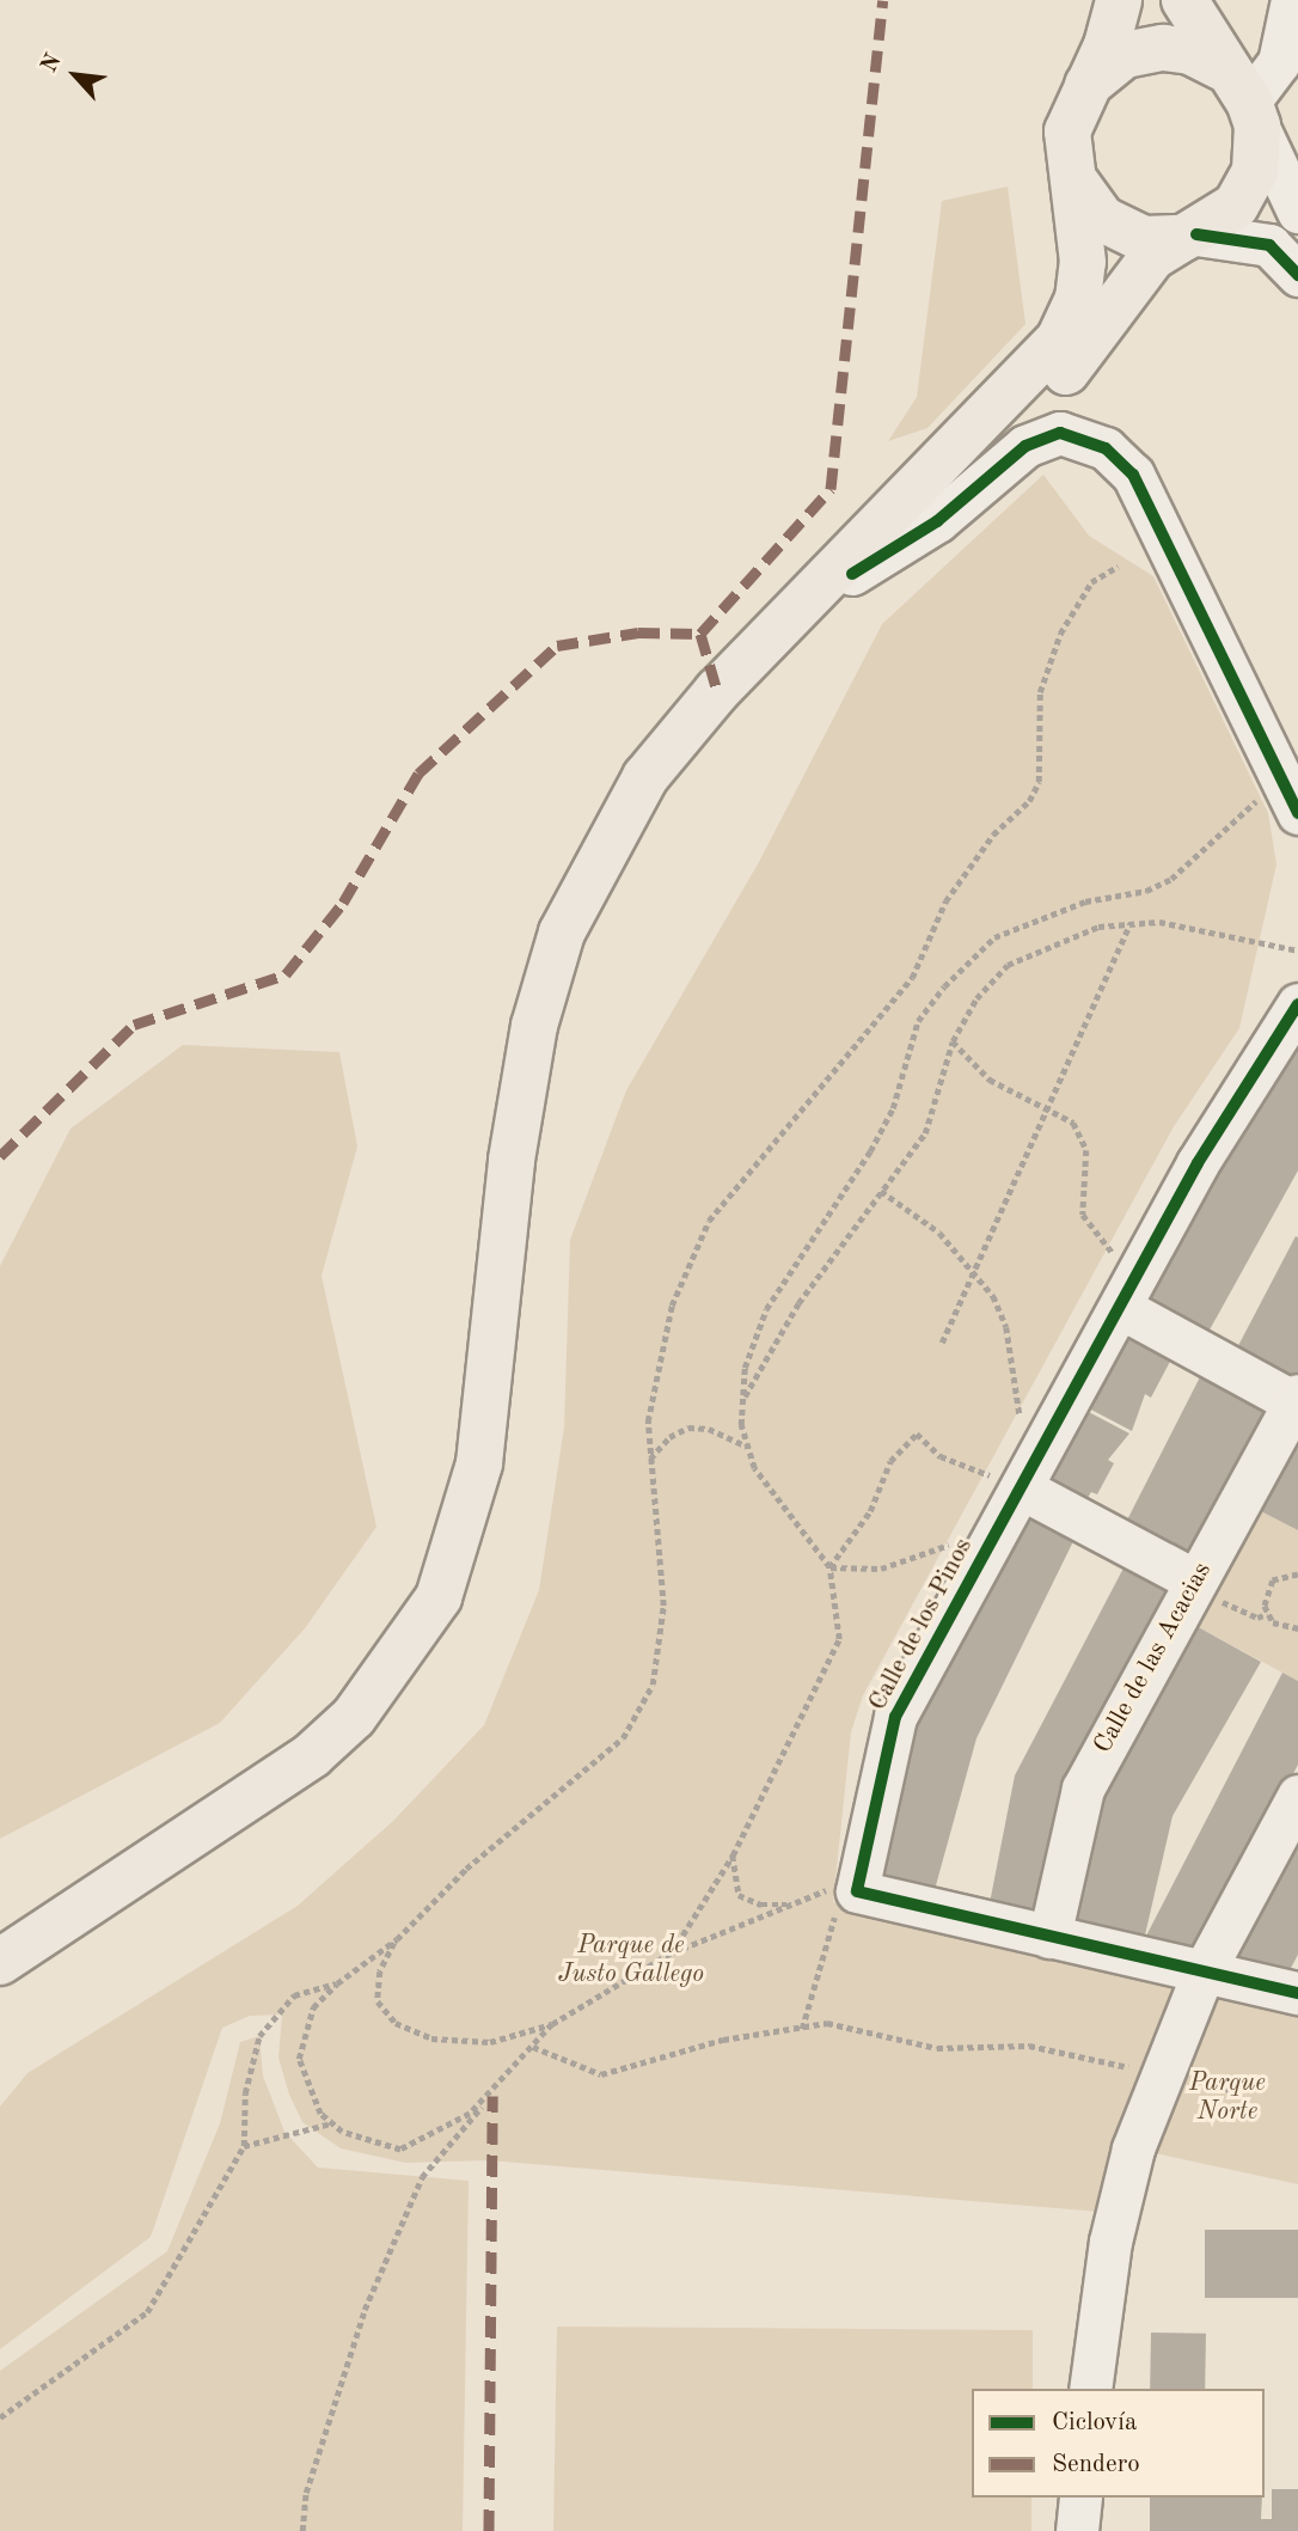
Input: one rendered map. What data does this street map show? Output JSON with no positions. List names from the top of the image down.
{
  "streets": {
    "street": ["Calle de los Pinos", "Calle de las Acacias"]
  },
  "crossings": [
    ["Calle de los Pinos", "Calle de las Acacias"]
  ],
  "parks": ["Parque de Justo Gallego", "Parque Norte"],
  "legend": ["Ciclovía", "Sendero"],
  "north": "top left"
}
